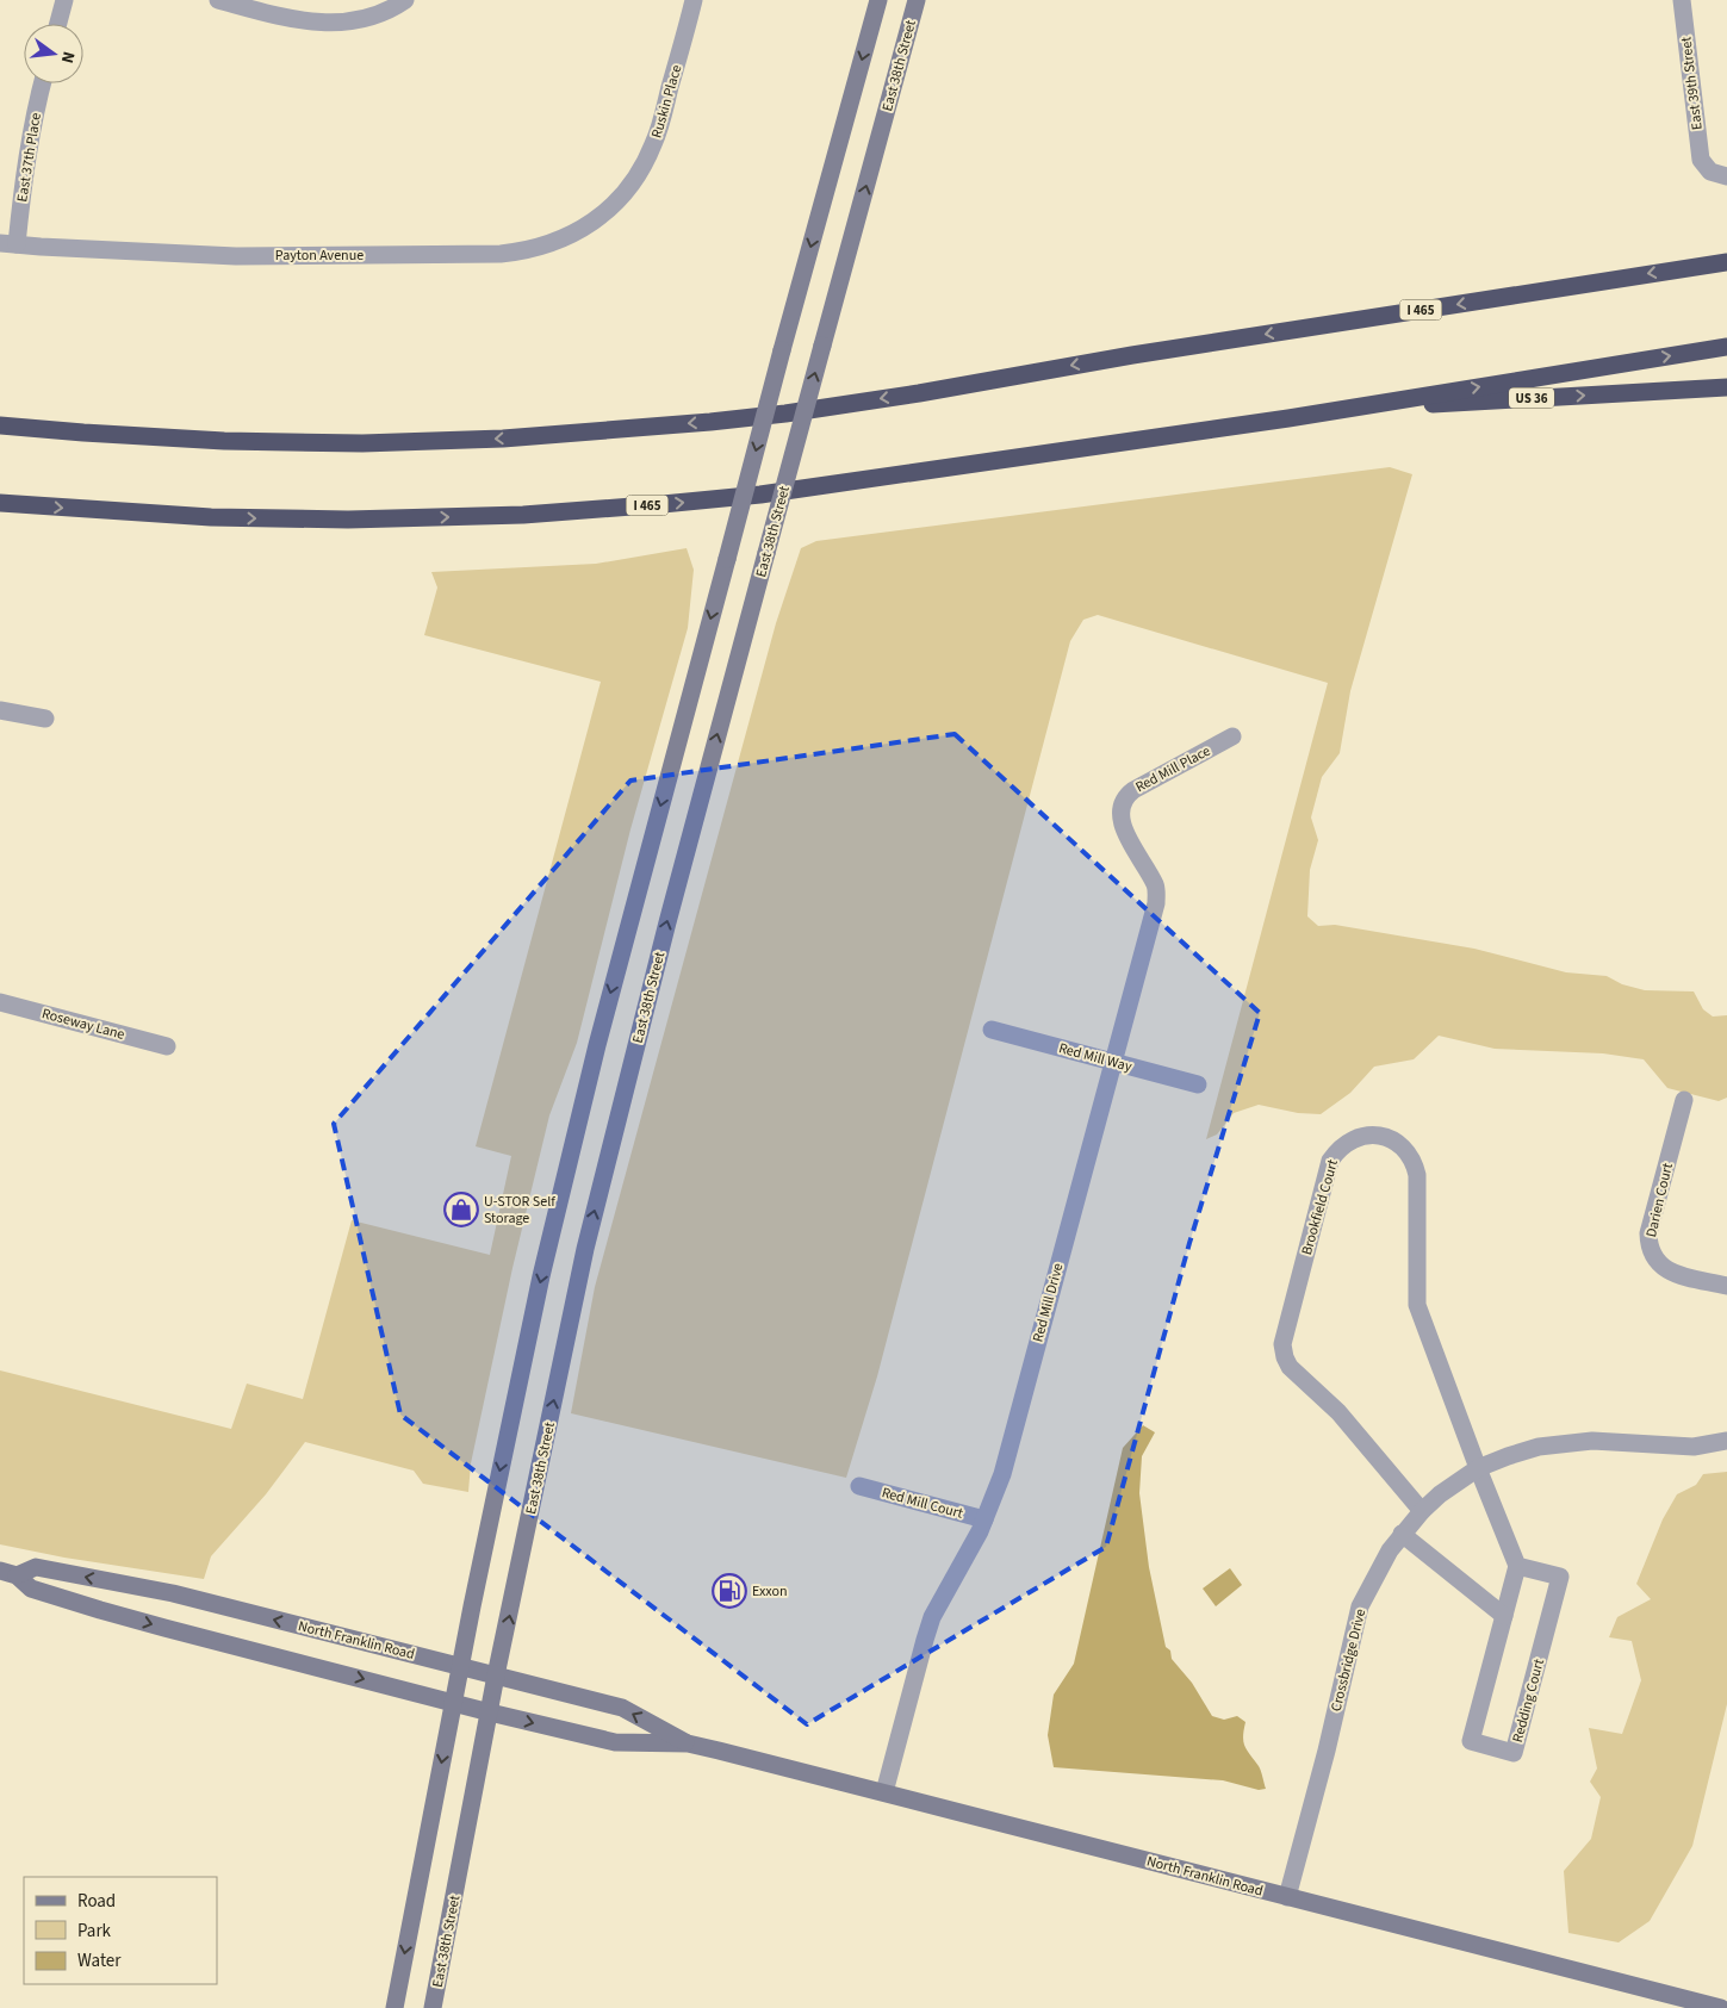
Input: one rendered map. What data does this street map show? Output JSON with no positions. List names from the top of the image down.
{
  "streets": {
    "highway": ["I 465", "US 36"],
    "main road": ["East 38th Street", "North Franklin Road"],
    "street": [
      "East 39th Street",
      "Ruskin Place",
      "East 37th Place",
      "Payton Avenue",
      "Red Mill Place",
      "Roseway Lane",
      "Red Mill Way",
      "Darien Court",
      "Brookfield Court",
      "Red Mill Drive",
      "Red Mill Court",
      "Crossbridge Drive",
      "Redding Court"
    ]
  },
  "crossings": [
    ["East 38th Street", "North Franklin Road"],
    ["Ruskin Place", "Payton Avenue"],
    ["East 37th Place", "Payton Avenue"],
    ["I 465", "US 36"],
    ["Red Mill Place", "Red Mill Drive"],
    ["Red Mill Way", "Red Mill Drive"],
    ["Brookfield Court", "Crossbridge Drive"],
    ["Red Mill Drive", "Red Mill Court"],
    ["Red Mill Drive", "North Franklin Road"],
    ["North Franklin Road", "Crossbridge Drive"]
  ],
  "places": {
    "shop": ["U-STOR Self Storage"],
    "fuel station": ["Exxon"]
  },
  "legend": ["Road", "Park", "Water"],
  "north": "right"
}
